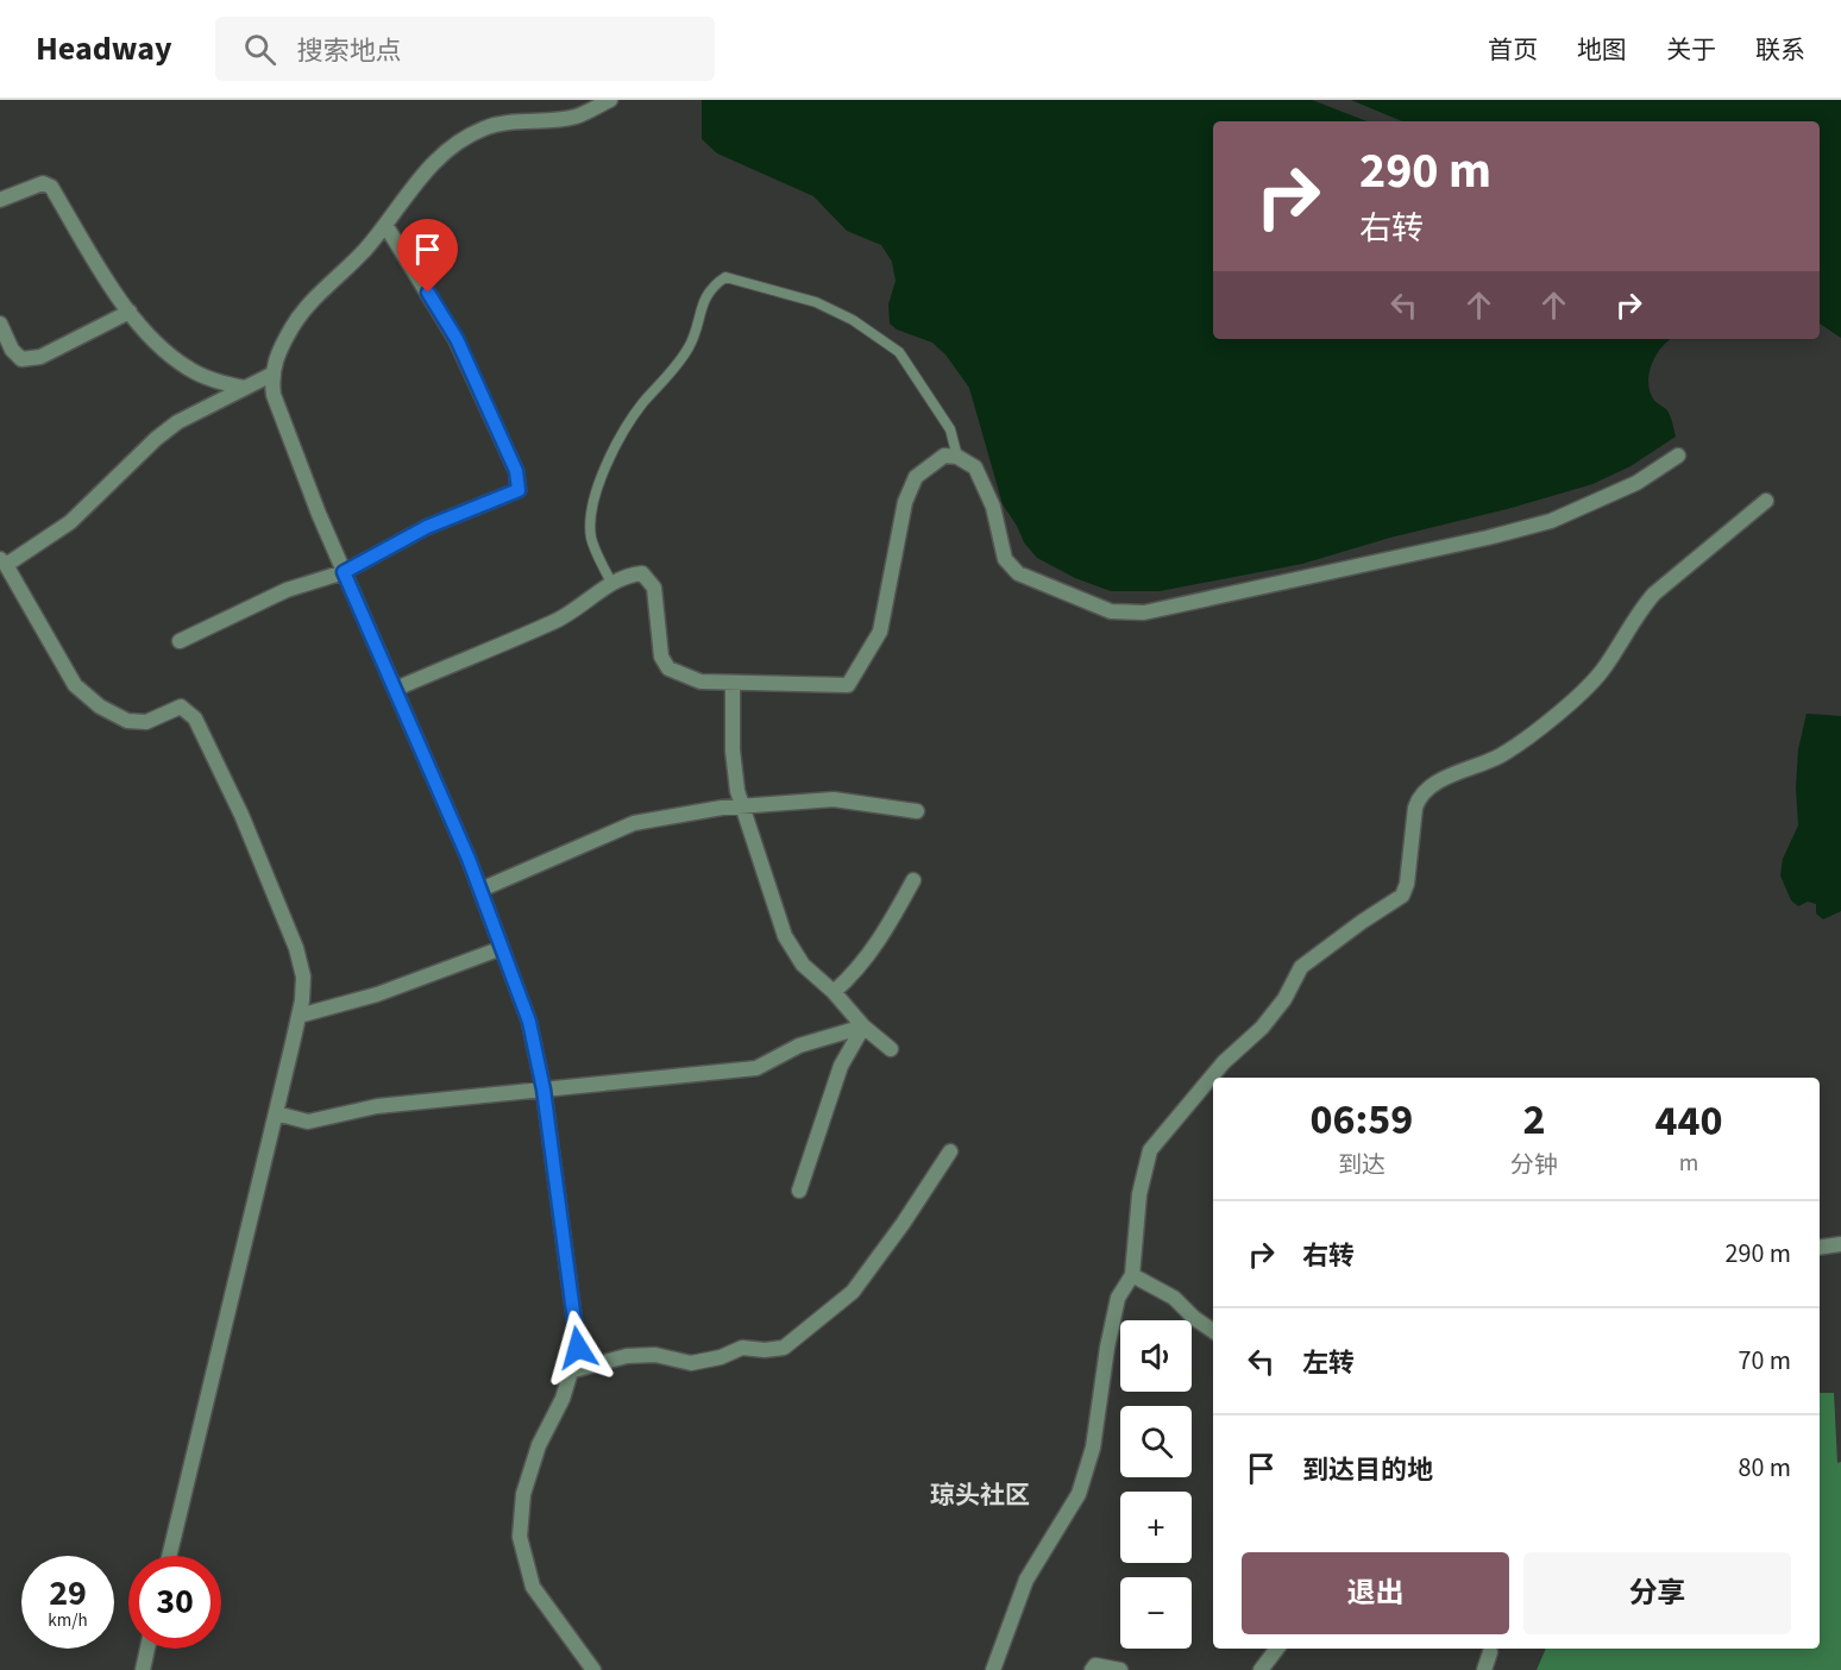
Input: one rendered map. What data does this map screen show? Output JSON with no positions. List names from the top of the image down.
{
  "districts": ["琼头社区"],
  "page": {
    "header": "Headway",
    "search": "搜索地点",
    "nav": [
      "首页",
      "地图",
      "关于",
      "联系"
    ],
    "turn": ["290 m", "右转"],
    "eta": [
      "06:59",
      "到达",
      "2",
      "分钟",
      "440",
      "m"
    ],
    "list": [
      {
        "name": "右转",
        "value": "290 m"
      },
      {
        "name": "左转",
        "value": "70 m"
      },
      {
        "name": "到达目的地",
        "value": "80 m"
      }
    ],
    "map_buttons": ["+", "−"],
    "buttons": ["退出", "分享"],
    "speed": "29 km/h",
    "limit": "30"
  }
}
